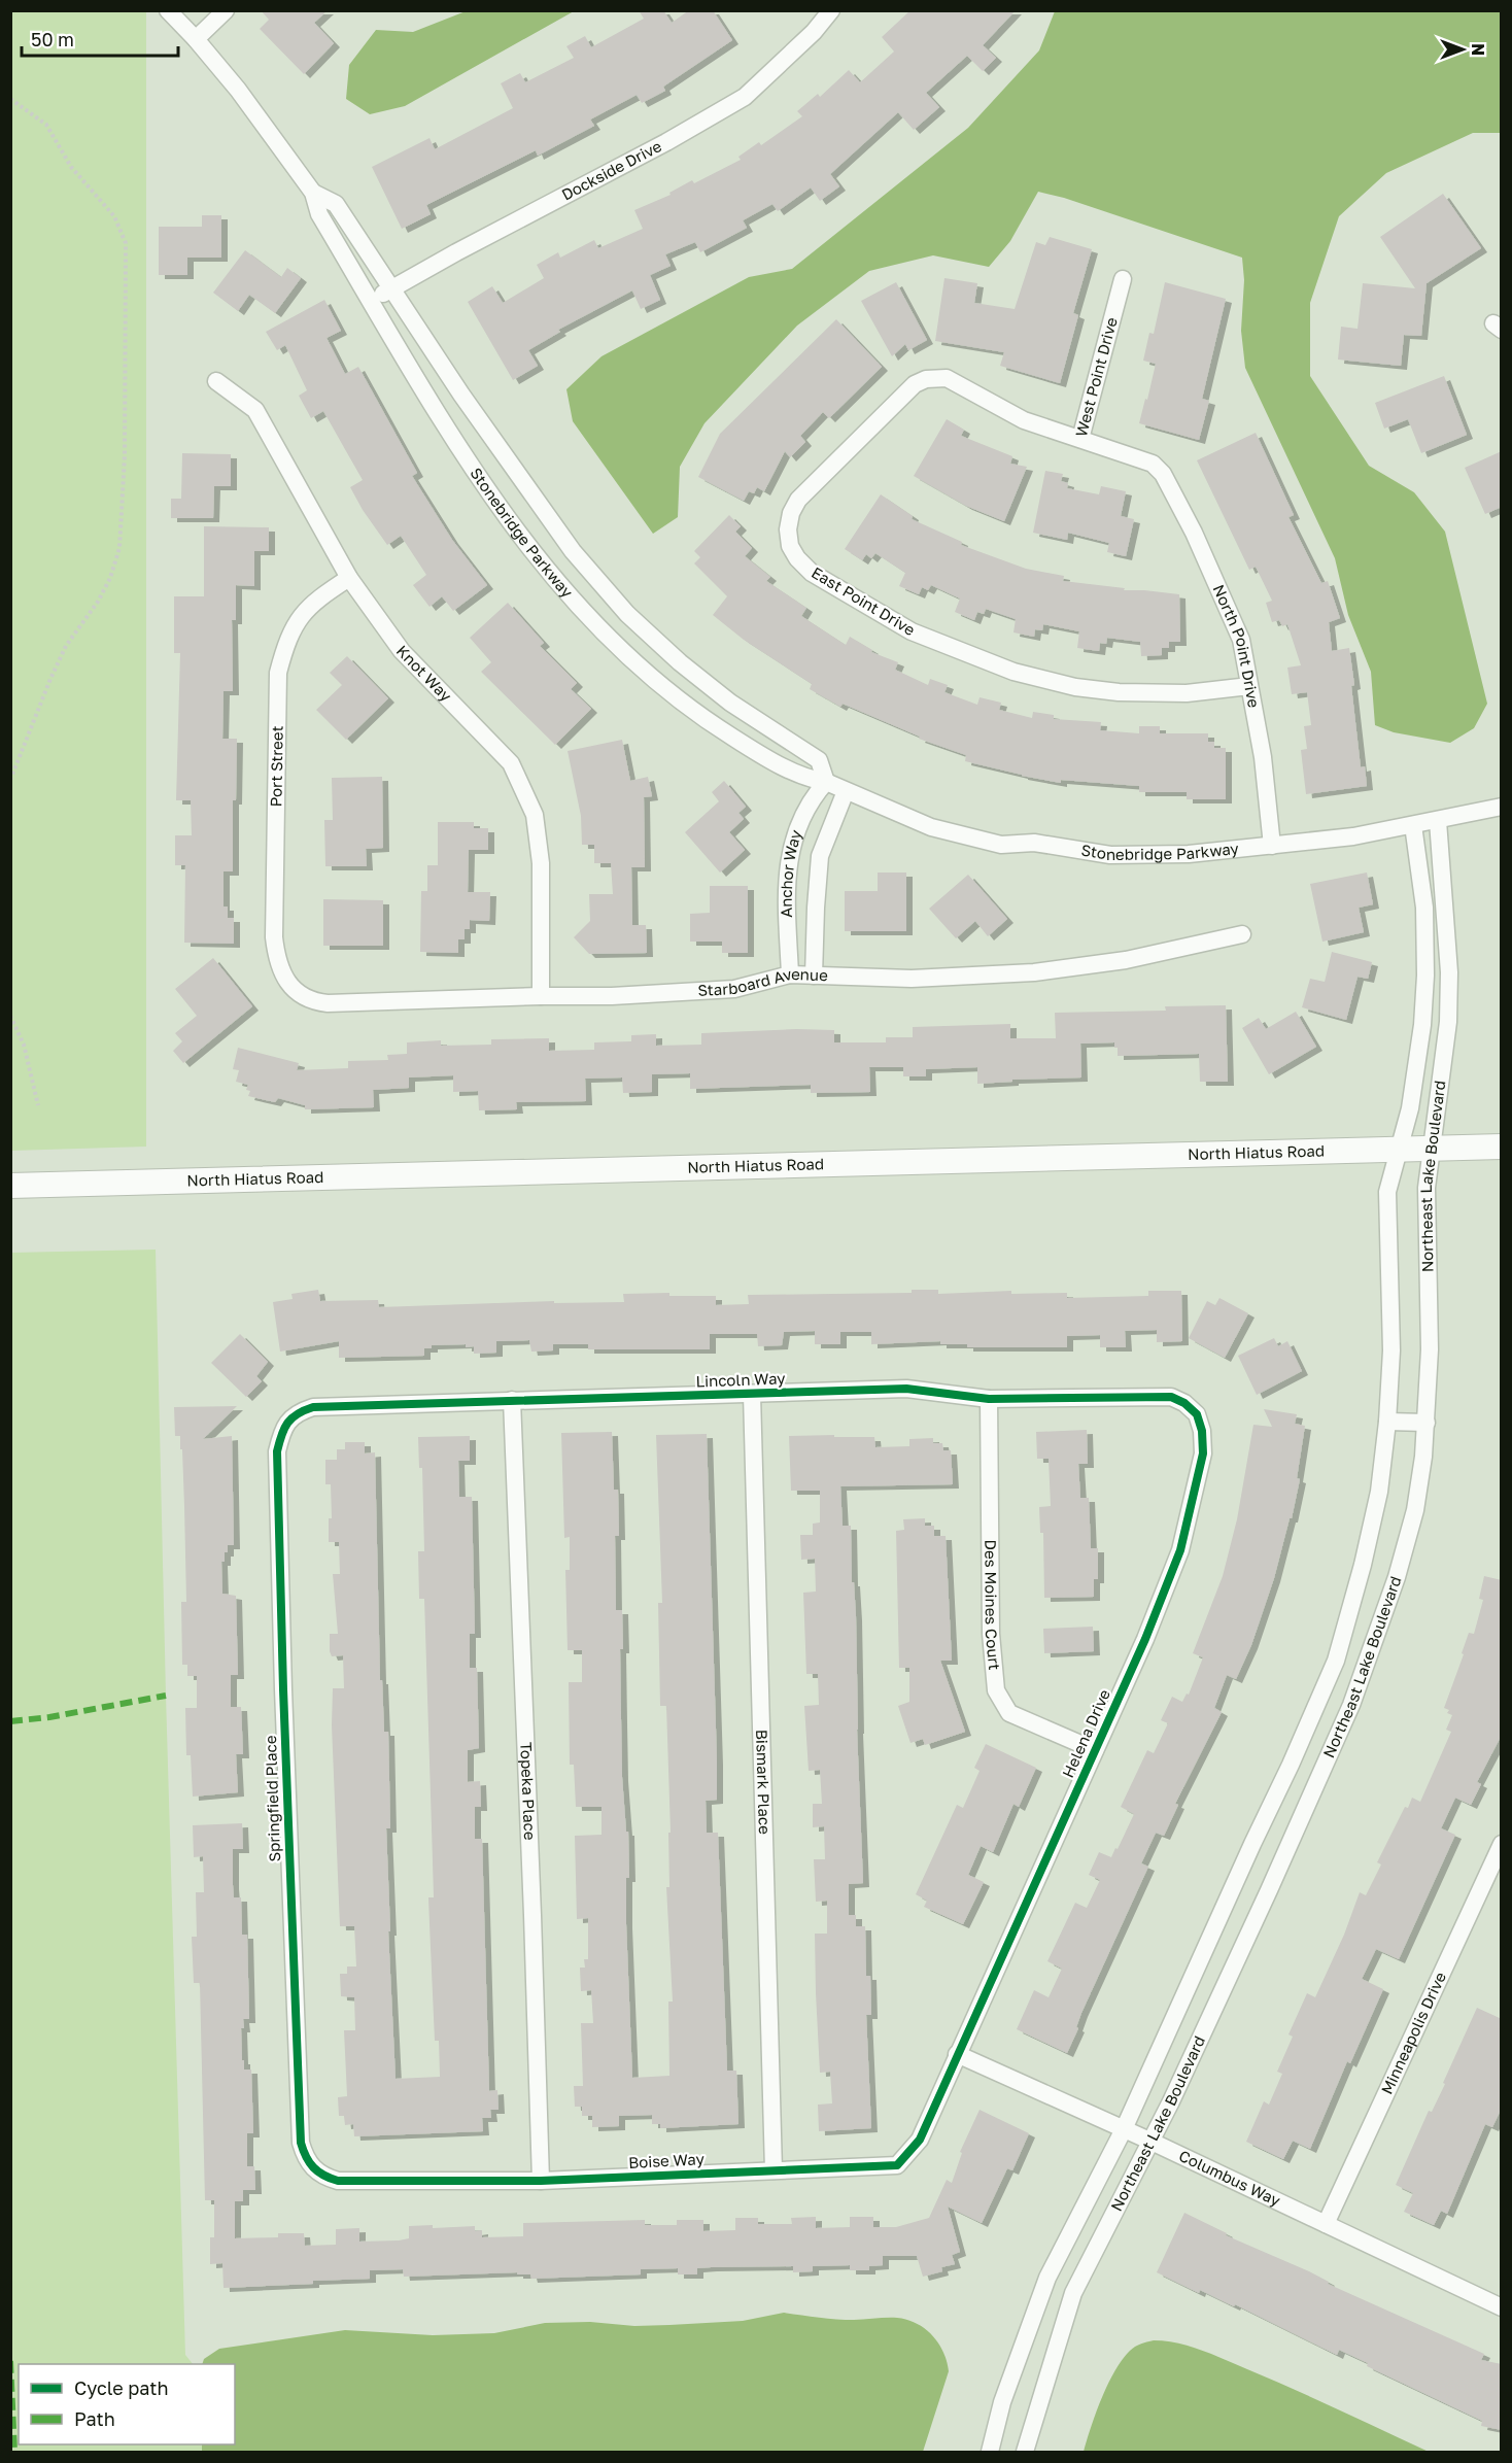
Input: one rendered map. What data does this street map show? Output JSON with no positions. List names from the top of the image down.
{
  "streets": {
    "street": [
      "Dockside Drive",
      "West Point Drive",
      "Stonebridge Parkway",
      "East Point Drive",
      "North Point Drive",
      "Knot Way",
      "Port Street",
      "Anchor Way",
      "Starboard Avenue",
      "North Hiatus Road",
      "Northeast Lake Boulevard",
      "Lincoln Way",
      "Des Moines Court",
      "Helena Drive",
      "Bismark Place",
      "Topeka Place",
      "Springfield Place",
      "Minneapolis Drive",
      "Boise Way",
      "Columbus Way"
    ]
  },
  "crossings": [
    ["Dockside Drive", "Stonebridge Parkway"],
    ["West Point Drive", "East Point Drive"],
    ["West Point Drive", "North Point Drive"],
    ["Stonebridge Parkway", "North Point Drive"],
    ["Stonebridge Parkway", "Anchor Way"],
    ["Stonebridge Parkway", "Northeast Lake Boulevard"],
    ["East Point Drive", "North Point Drive"],
    ["Knot Way", "Port Street"],
    ["Knot Way", "Starboard Avenue"],
    ["Port Street", "Starboard Avenue"],
    ["Anchor Way", "Starboard Avenue"],
    ["North Hiatus Road", "Northeast Lake Boulevard"],
    ["Northeast Lake Boulevard", "Columbus Way"],
    ["Lincoln Way", "Des Moines Court"],
    ["Lincoln Way", "Helena Drive"],
    ["Lincoln Way", "Bismark Place"],
    ["Lincoln Way", "Topeka Place"],
    ["Lincoln Way", "Springfield Place"],
    ["Des Moines Court", "Helena Drive"],
    ["Helena Drive", "Boise Way"],
    ["Helena Drive", "Columbus Way"],
    ["Bismark Place", "Boise Way"],
    ["Topeka Place", "Boise Way"],
    ["Springfield Place", "Boise Way"],
    ["Minneapolis Drive", "Columbus Way"],
    ["Boise Way", "Columbus Way"]
  ],
  "legend": ["Cycle path", "Path"],
  "scale_bar": "50 m",
  "north": "right"
}
